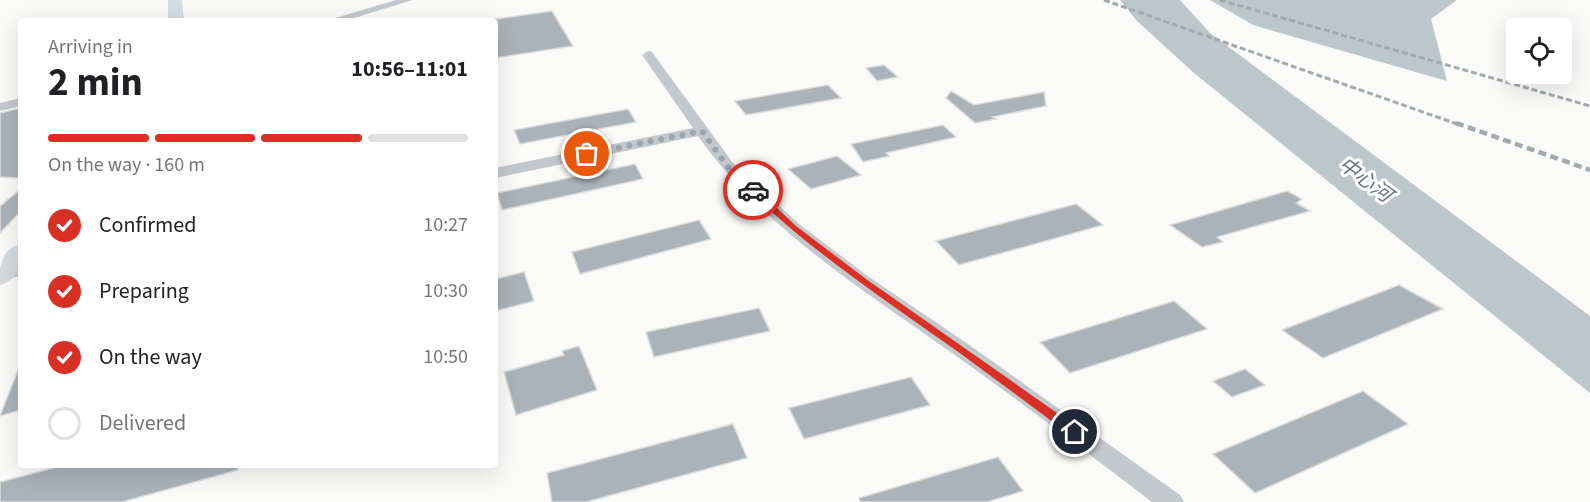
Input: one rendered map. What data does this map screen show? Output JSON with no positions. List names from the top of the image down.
{
  "water": ["中心河"],
  "page": {
    "heading": ["2 min", "Arriving in", "10:56–11:01"],
    "bar": "On the way · 160 m",
    "list": [
      ["Confirmed", "10:27"],
      ["Preparing", "10:30"],
      ["On the way", "10:50"],
      "Delivered"
    ]
  }
}
